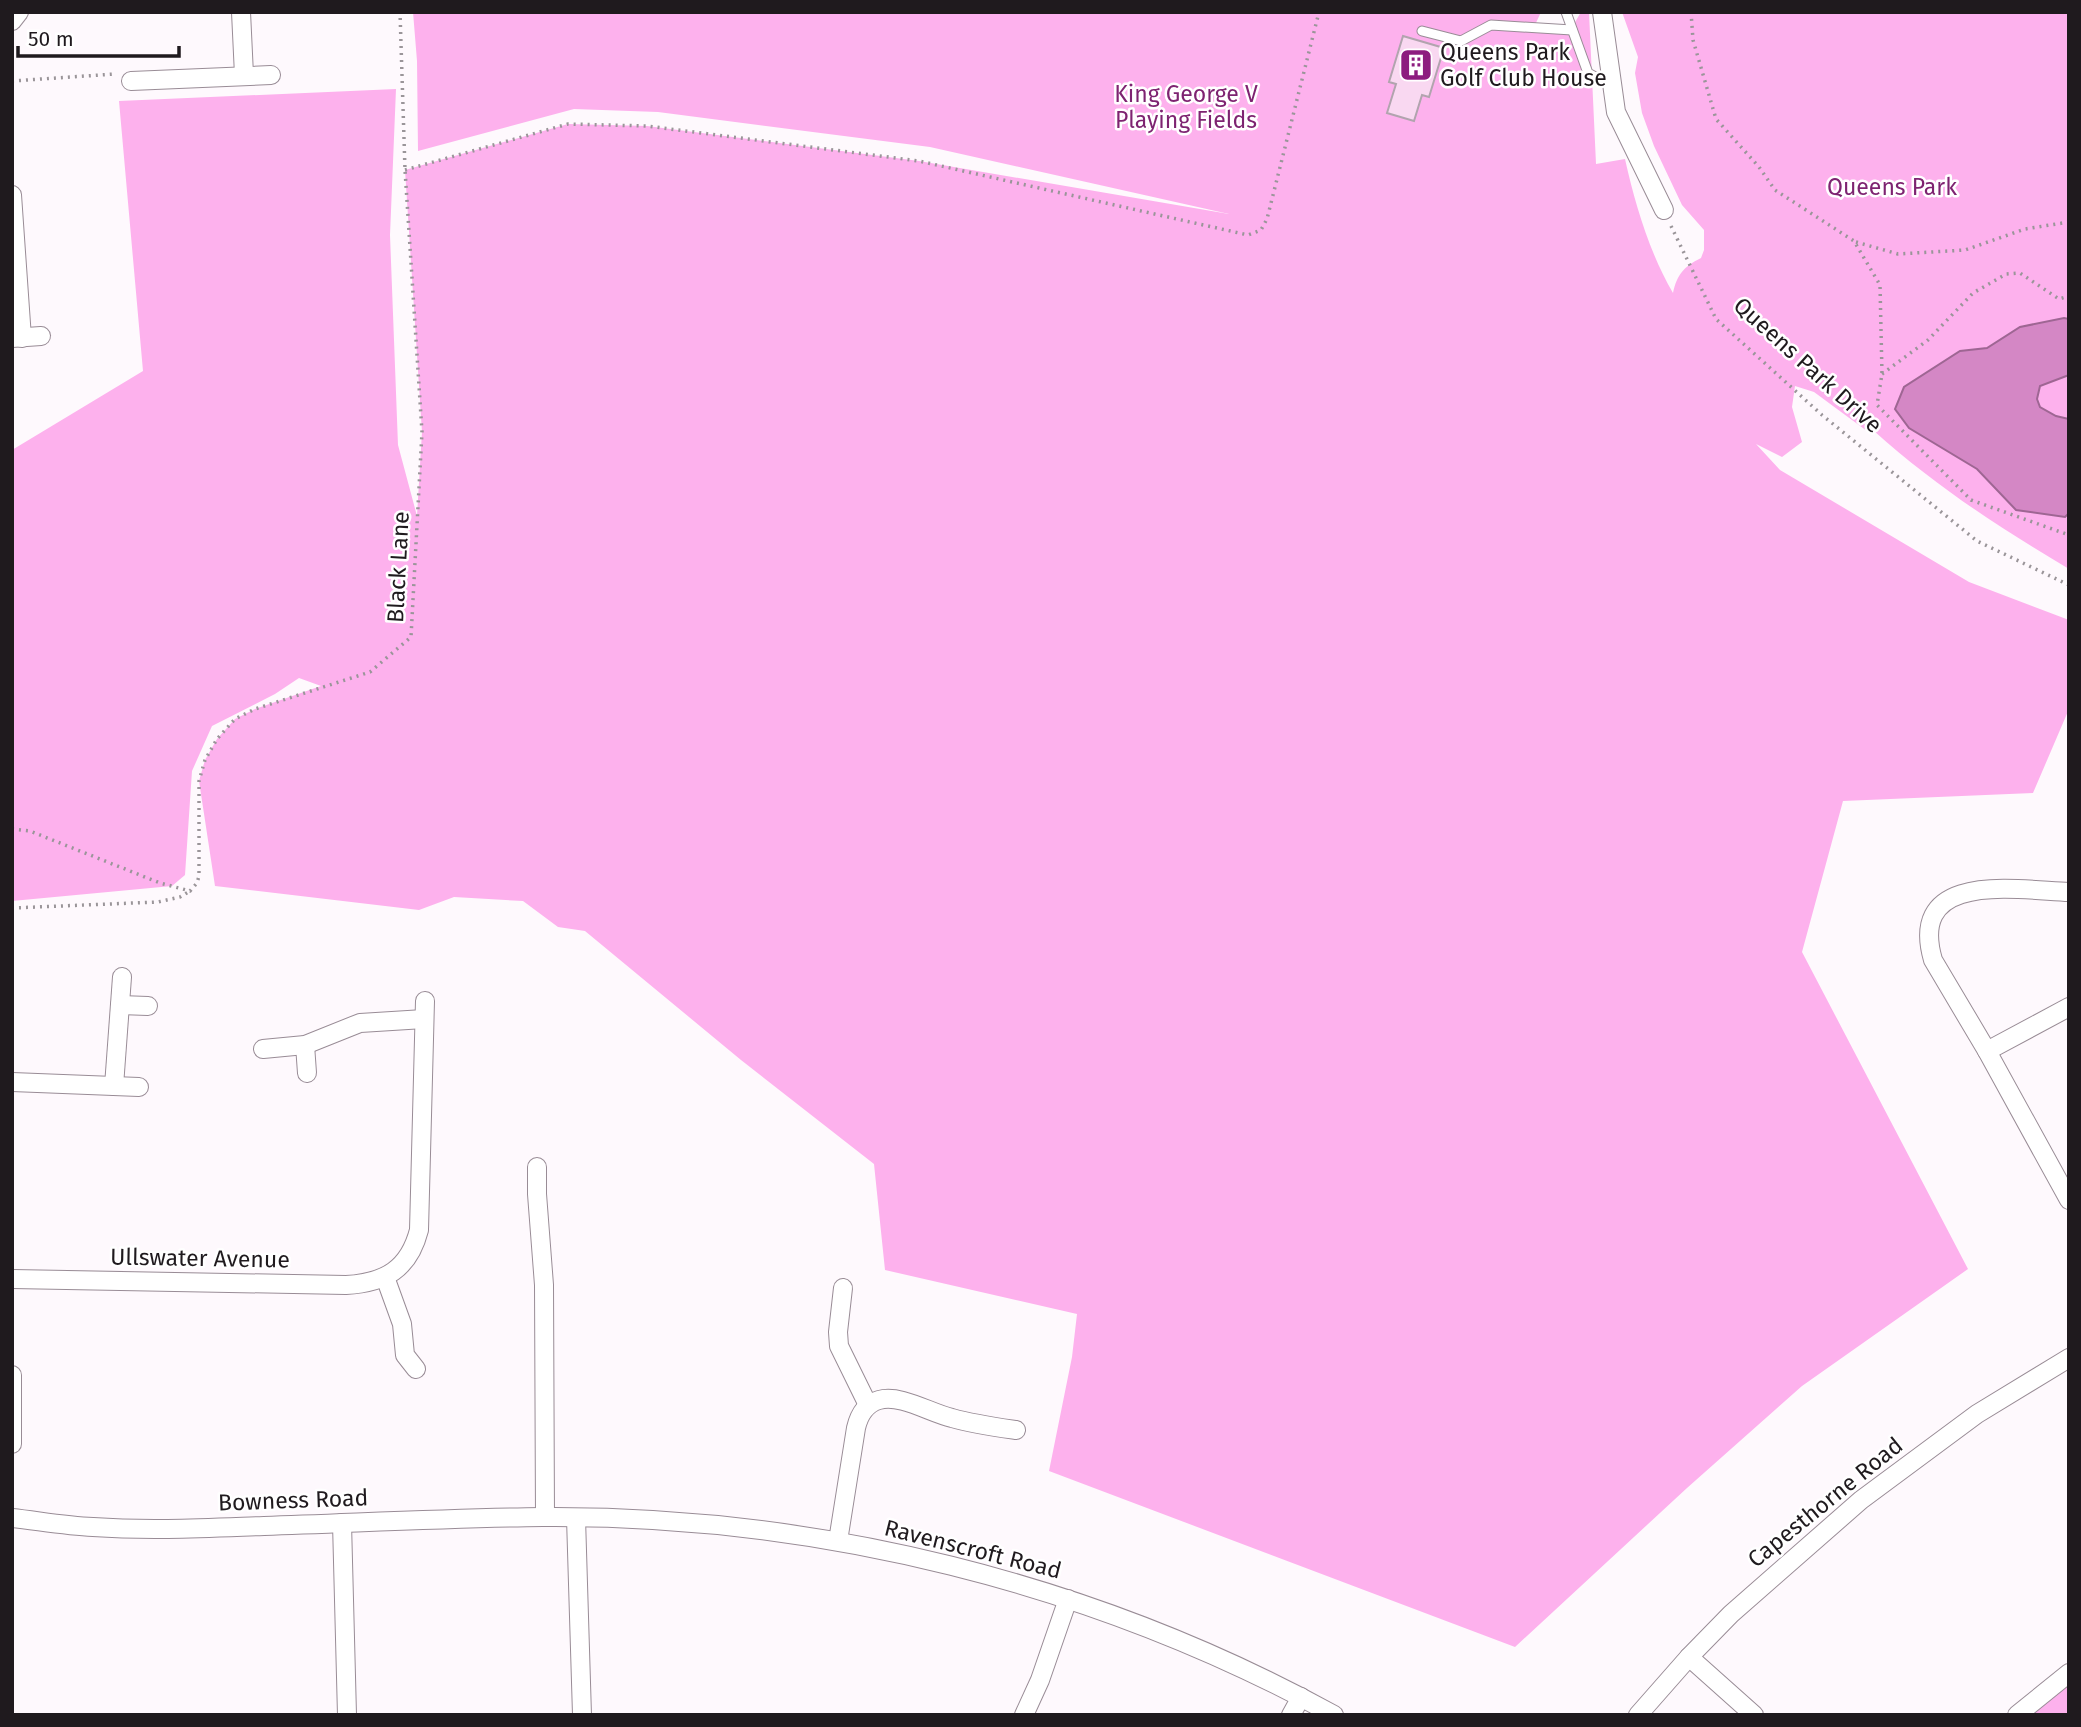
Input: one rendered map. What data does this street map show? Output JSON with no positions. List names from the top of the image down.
{
  "streets": {
    "street": [
      "Ullswater Avenue",
      "Bowness Road",
      "Capesthorne Road",
      "Ravenscroft Road"
    ],
    "path": ["Queens Park Drive", "Black Lane"]
  },
  "crossings": [
    ["Bowness Road", "Ravenscroft Road"]
  ],
  "parks": ["King George V Playing Fields", "Queens Park"],
  "places": {
    "building": ["Queens Park Golf Club House"]
  },
  "scale_bar": "50 m"
}
